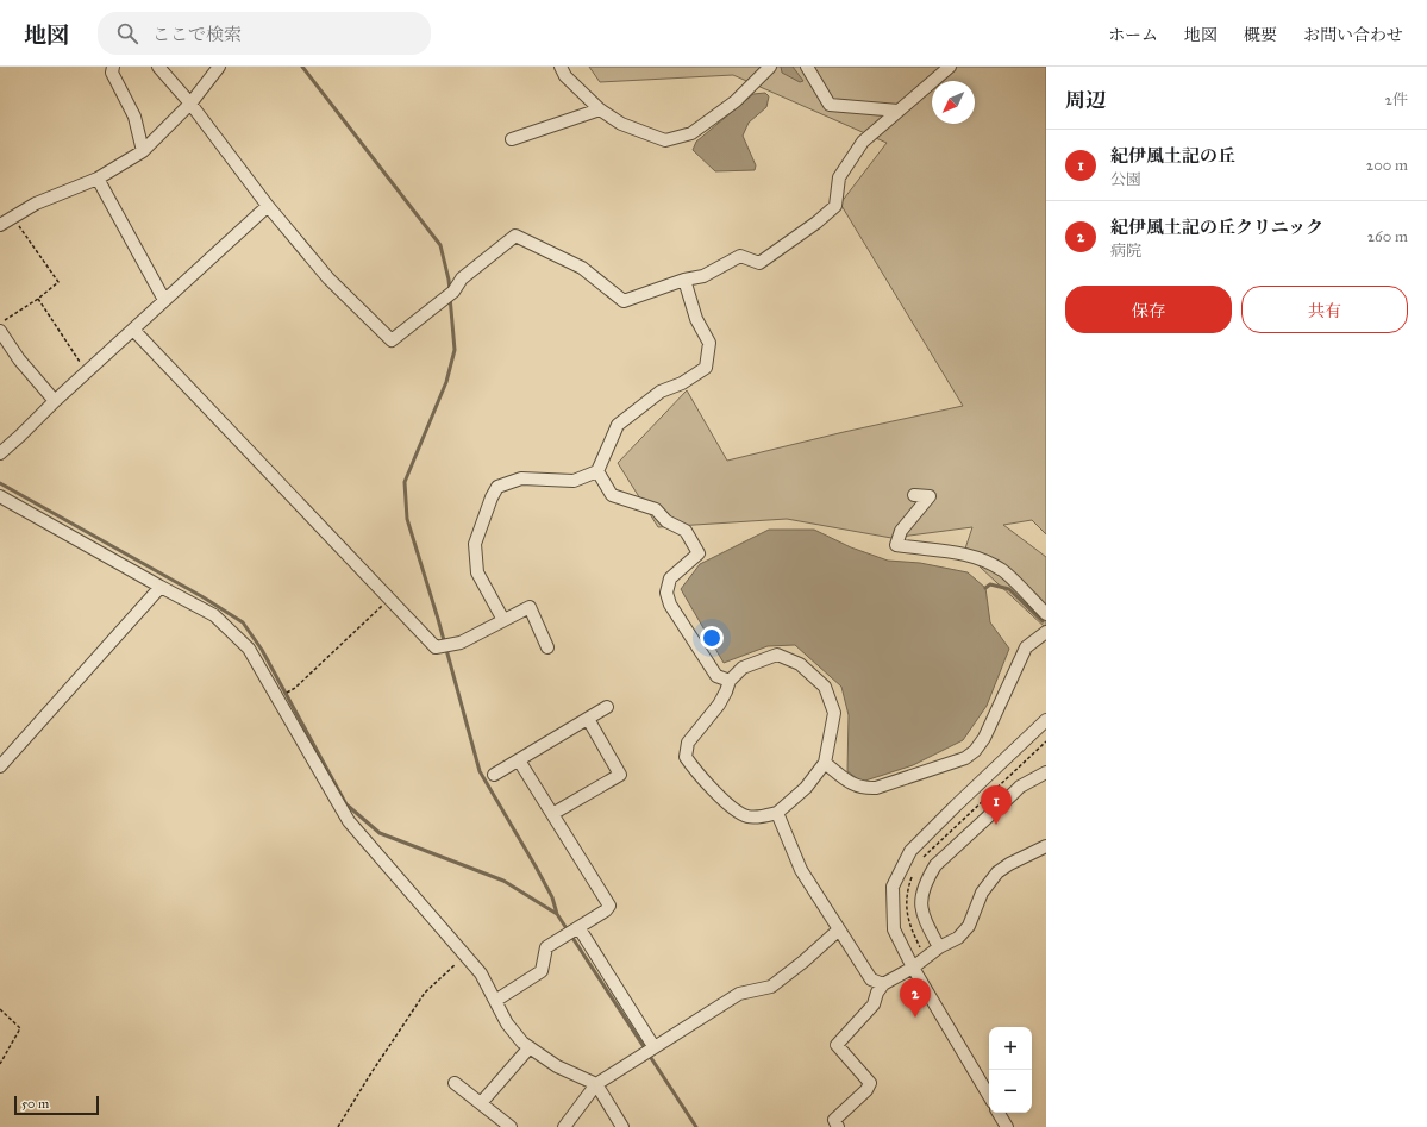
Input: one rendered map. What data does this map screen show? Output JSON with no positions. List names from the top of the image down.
{
  "scale_bar": "50 m",
  "north": "bottom left",
  "page": {
    "header": "地図",
    "search": "ここで検索",
    "nav": [
      "ホーム",
      "地図",
      "概要",
      "お問い合わせ"
    ],
    "heading": ["周辺", "2件"],
    "list": [
      {
        "mark": "1",
        "name": "紀伊風土記の丘",
        "note": "公園",
        "value": "200 m"
      },
      {
        "mark": "2",
        "name": "紀伊風土記の丘クリニック",
        "note": "病院",
        "value": "260 m"
      }
    ],
    "buttons": ["保存", "共有"],
    "pins": ["1", "2"],
    "map_buttons": ["+", "−"],
    "scale": "50 m"
  }
}
